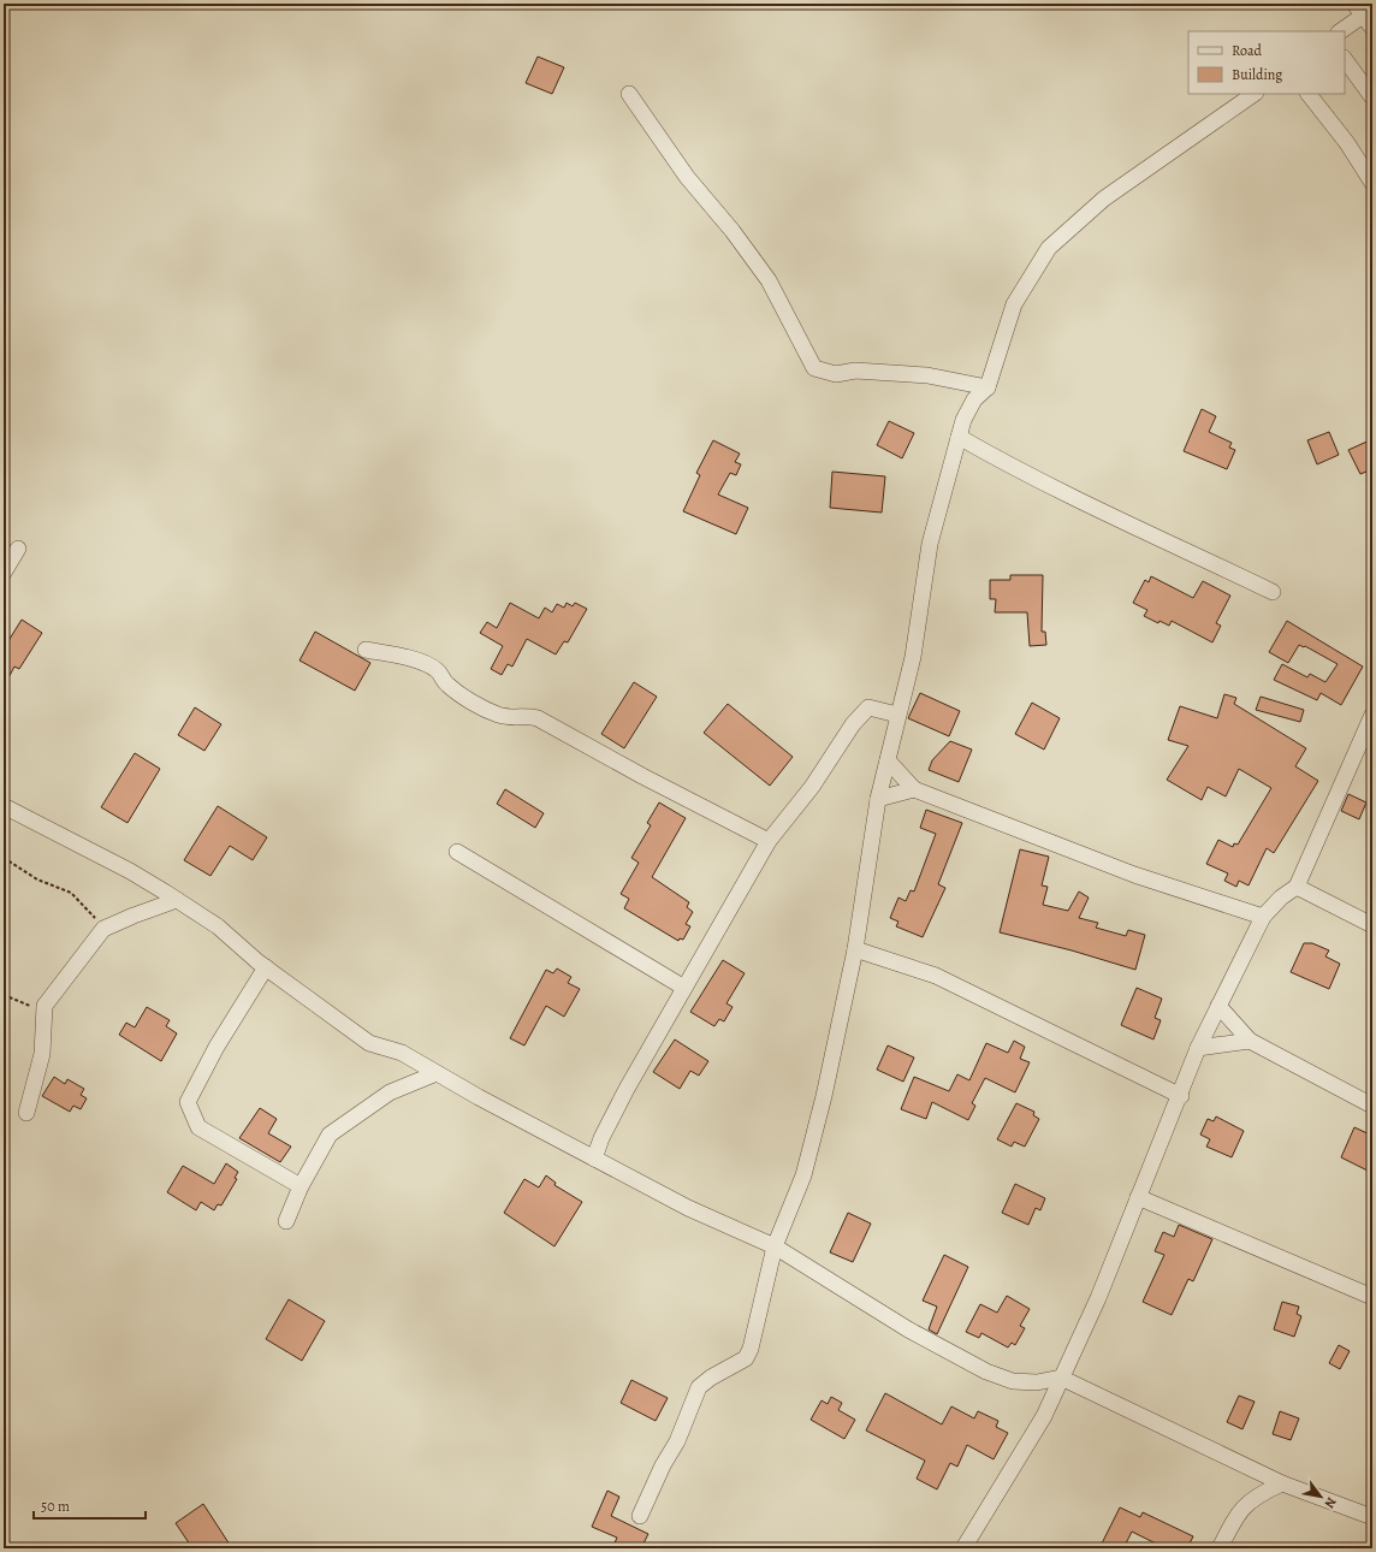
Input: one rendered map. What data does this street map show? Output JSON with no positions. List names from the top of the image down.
{
  "legend": ["Road", "Building"],
  "scale_bar": "50 m",
  "north": "bottom right"
}
